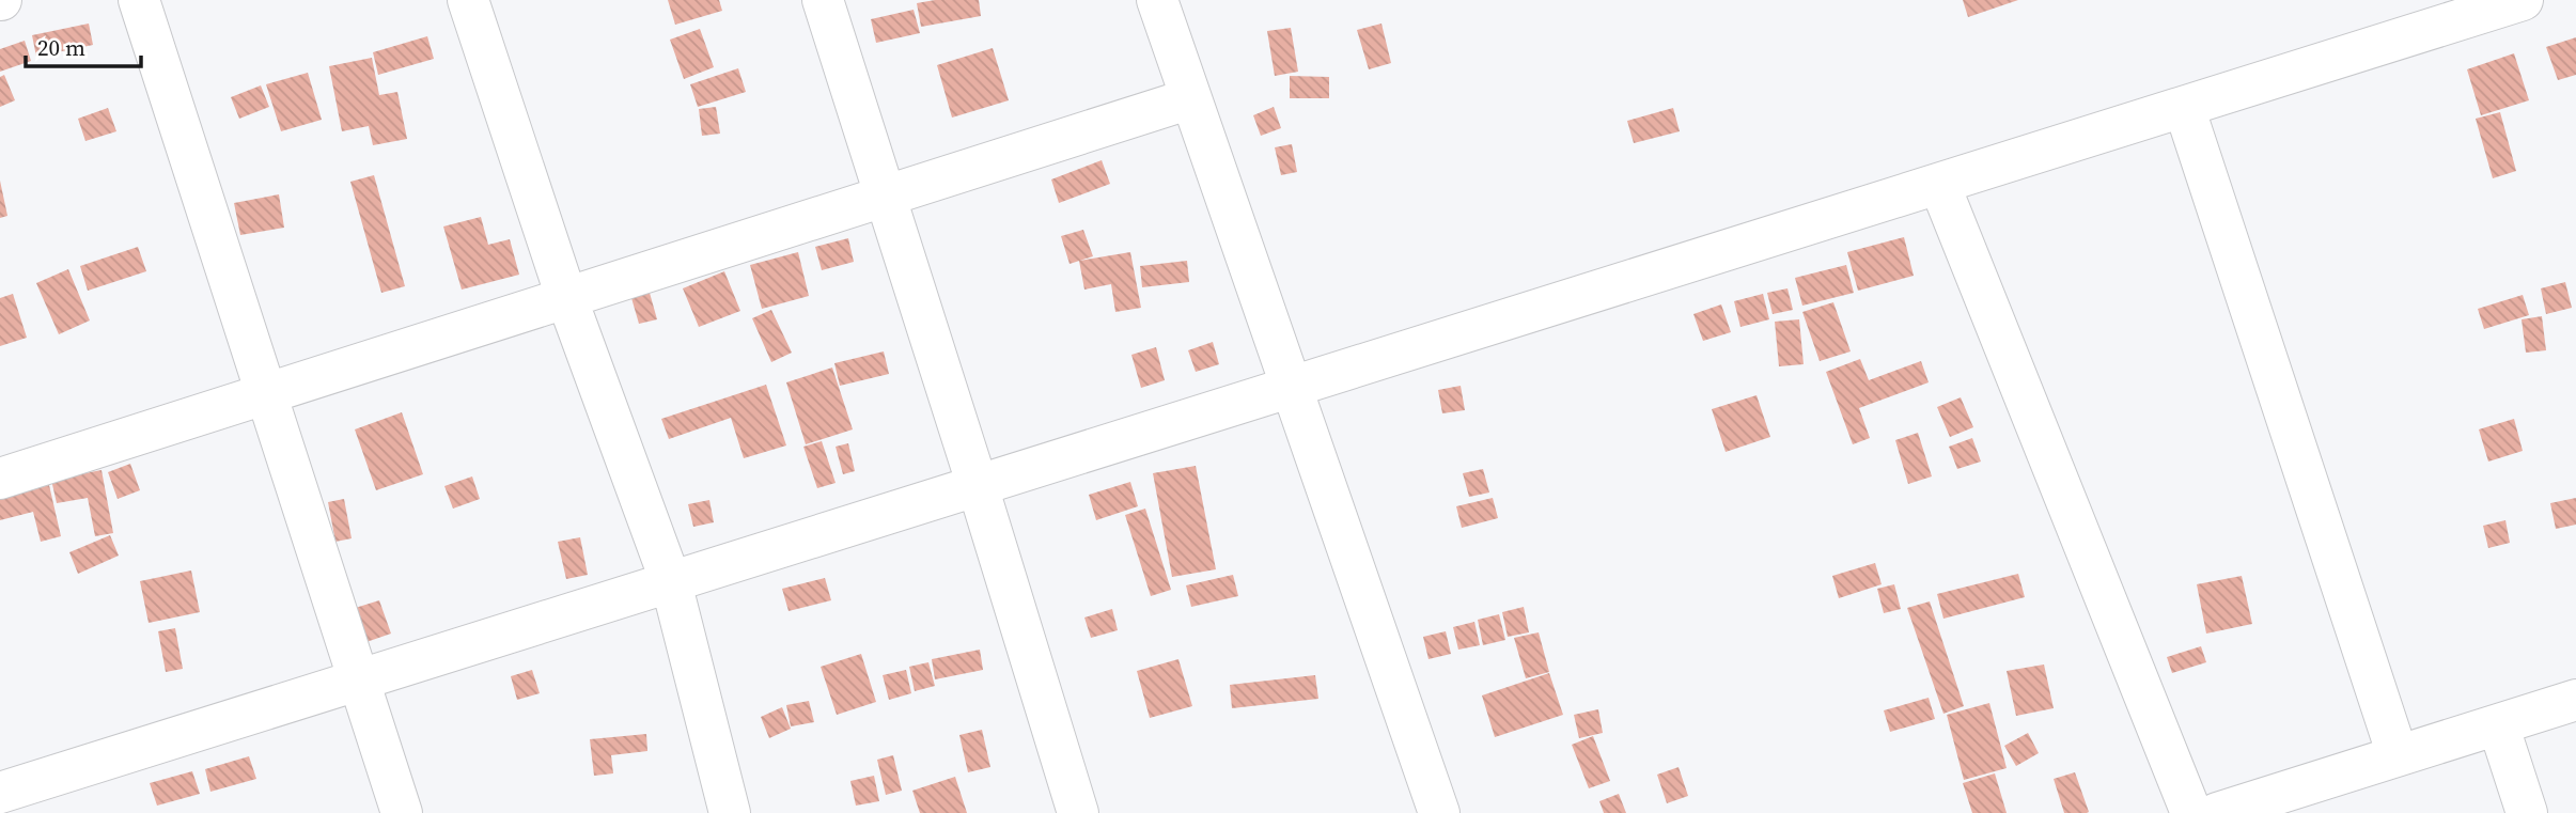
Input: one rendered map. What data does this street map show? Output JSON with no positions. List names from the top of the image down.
{
  "scale_bar": "20 m"
}
